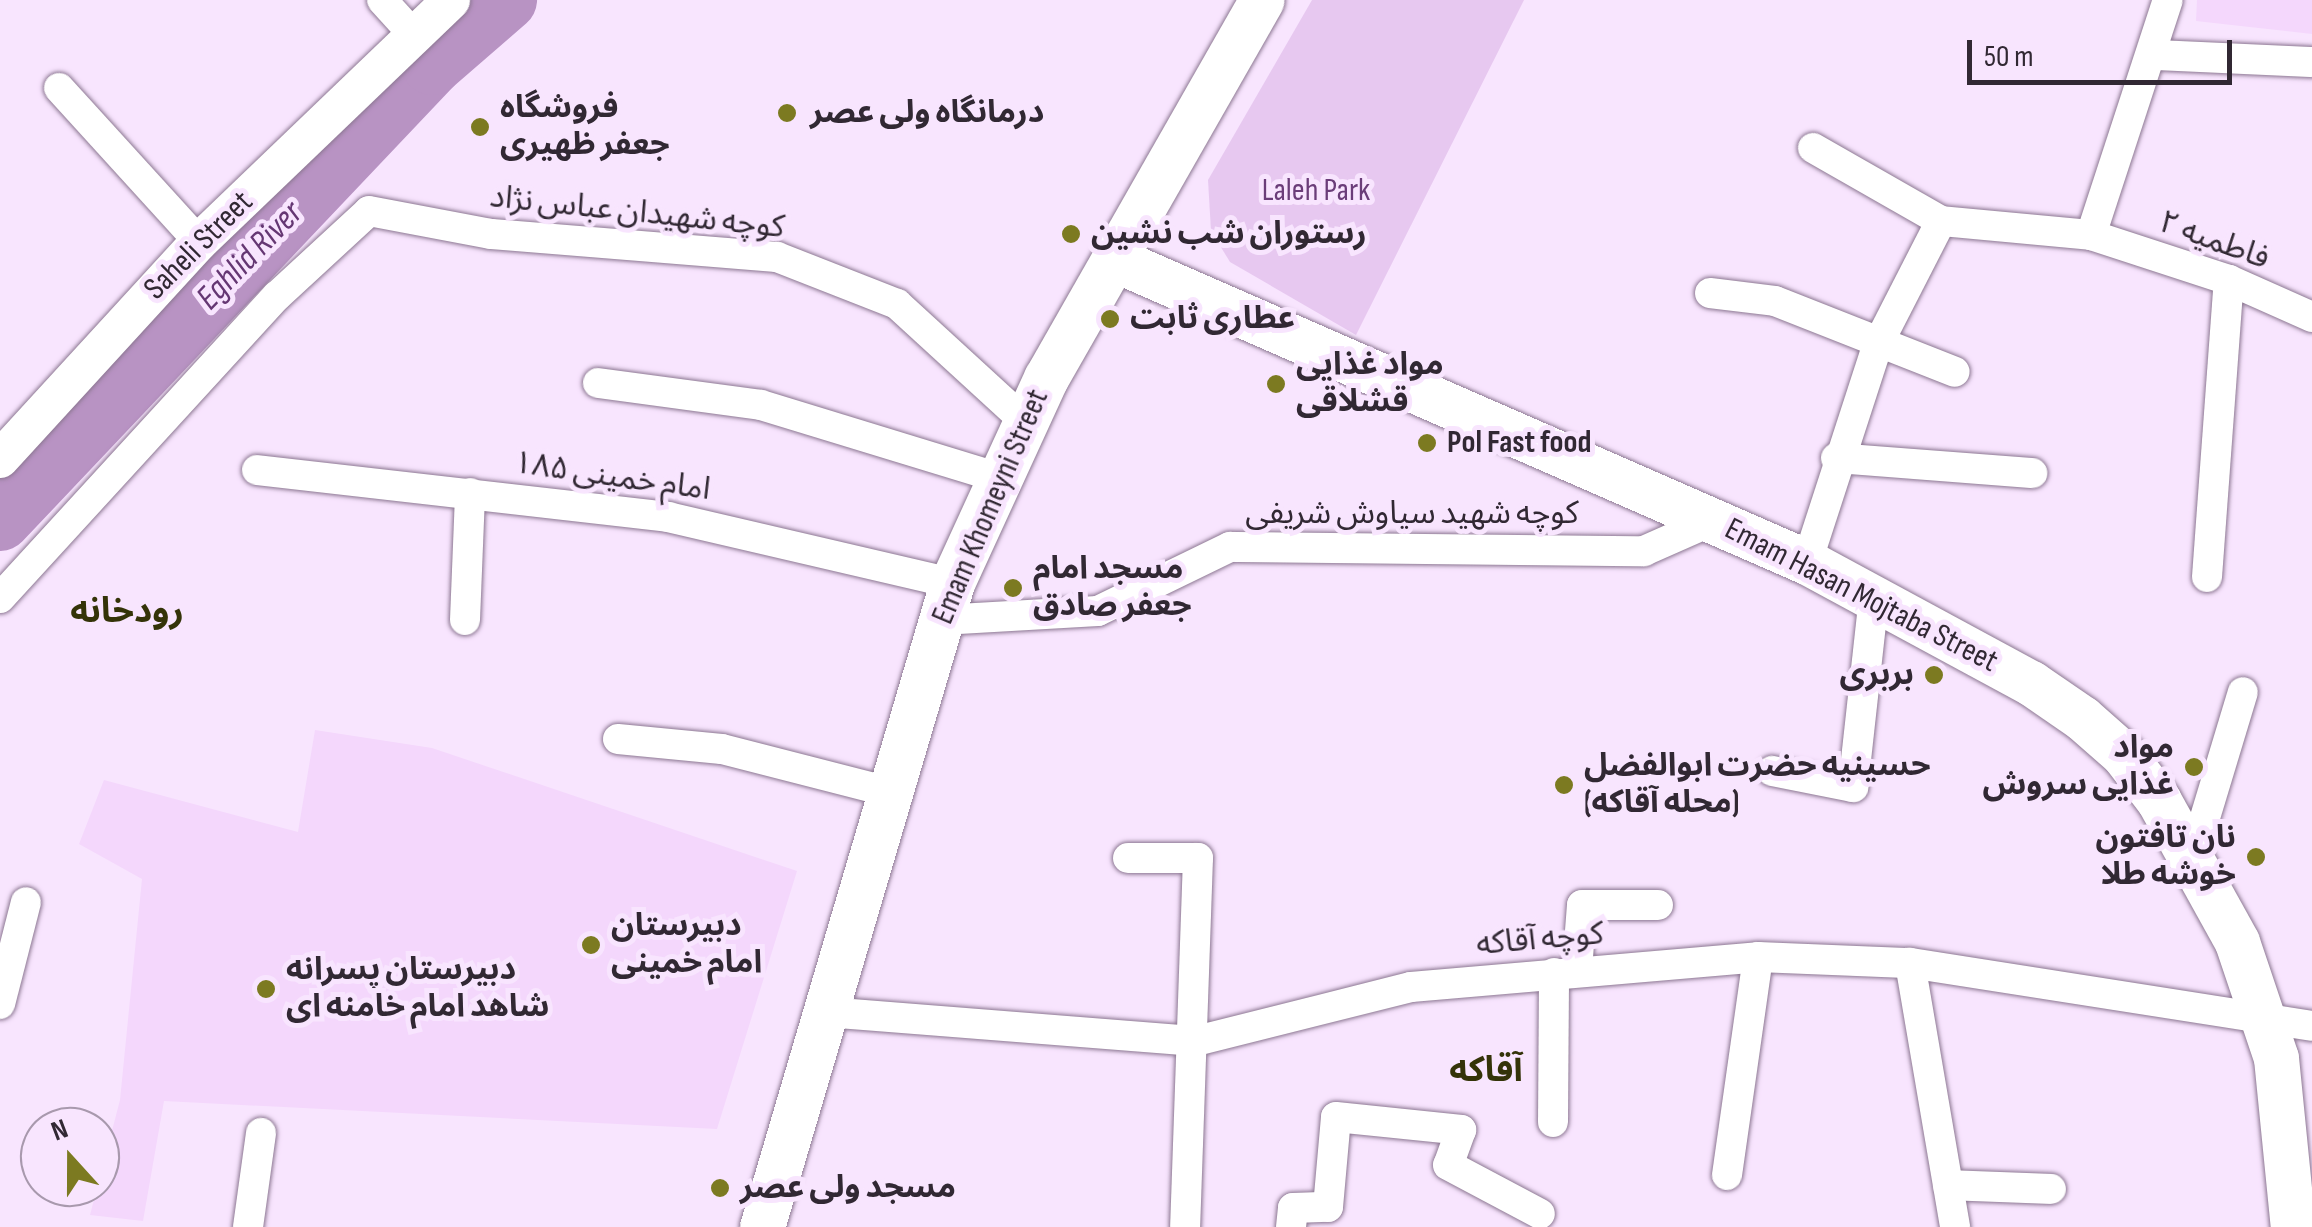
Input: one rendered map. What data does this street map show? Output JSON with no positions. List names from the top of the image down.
{
  "streets": {
    "main road": ["Emam Khomeyni Street", "Emam Hasan Mojtaba Street"],
    "street": [
      "کوچه شهیدان عباس نژاد",
      "فاطمیه ۲",
      "Saheli Street",
      "امام خمینی ۱۸۵",
      "کوچه شهید سیاوش شریفی",
      "کوچه آقاکه"
    ]
  },
  "crossings": [
    ["کوچه شهیدان عباس نژاد", "Emam Khomeyni Street"],
    ["امام خمینی ۱۸۵", "Emam Khomeyni Street"],
    ["امام خمینی ۱۸۵", "کوچه شهید سیاوش شریفی"],
    ["Emam Khomeyni Street", "کوچه شهید سیاوش شریفی"],
    ["Emam Khomeyni Street", "Emam Hasan Mojtaba Street"],
    ["Emam Khomeyni Street", "کوچه آقاکه"],
    ["کوچه شهید سیاوش شریفی", "Emam Hasan Mojtaba Street"],
    ["Emam Hasan Mojtaba Street", "کوچه آقاکه"]
  ],
  "districts": ["رودخانه", "آقاکه"],
  "water": ["Eghlid River"],
  "parks": ["Laleh Park"],
  "places": [
    "درمانگاه ولی عصر",
    "فروشگاه جعفر ظهیری",
    "رستوران شب نشین",
    "عطاری ثابت",
    "مواد غذایی قشلاقی",
    "Pol Fast food",
    "مسجد امام جعفر صادق",
    "بربری",
    "مواد غذایی سروش",
    "حسینیه حضرت ابوالفضل (محله آقاکه)",
    "نان تافتون خوشه طلا",
    "دبیرستان امام خمینی",
    "دبیرستان پسرانه شاهد امام خامنه ای",
    "مسجد ولی عصر"
  ],
  "scale_bar": "50 m",
  "north": "top"
}
